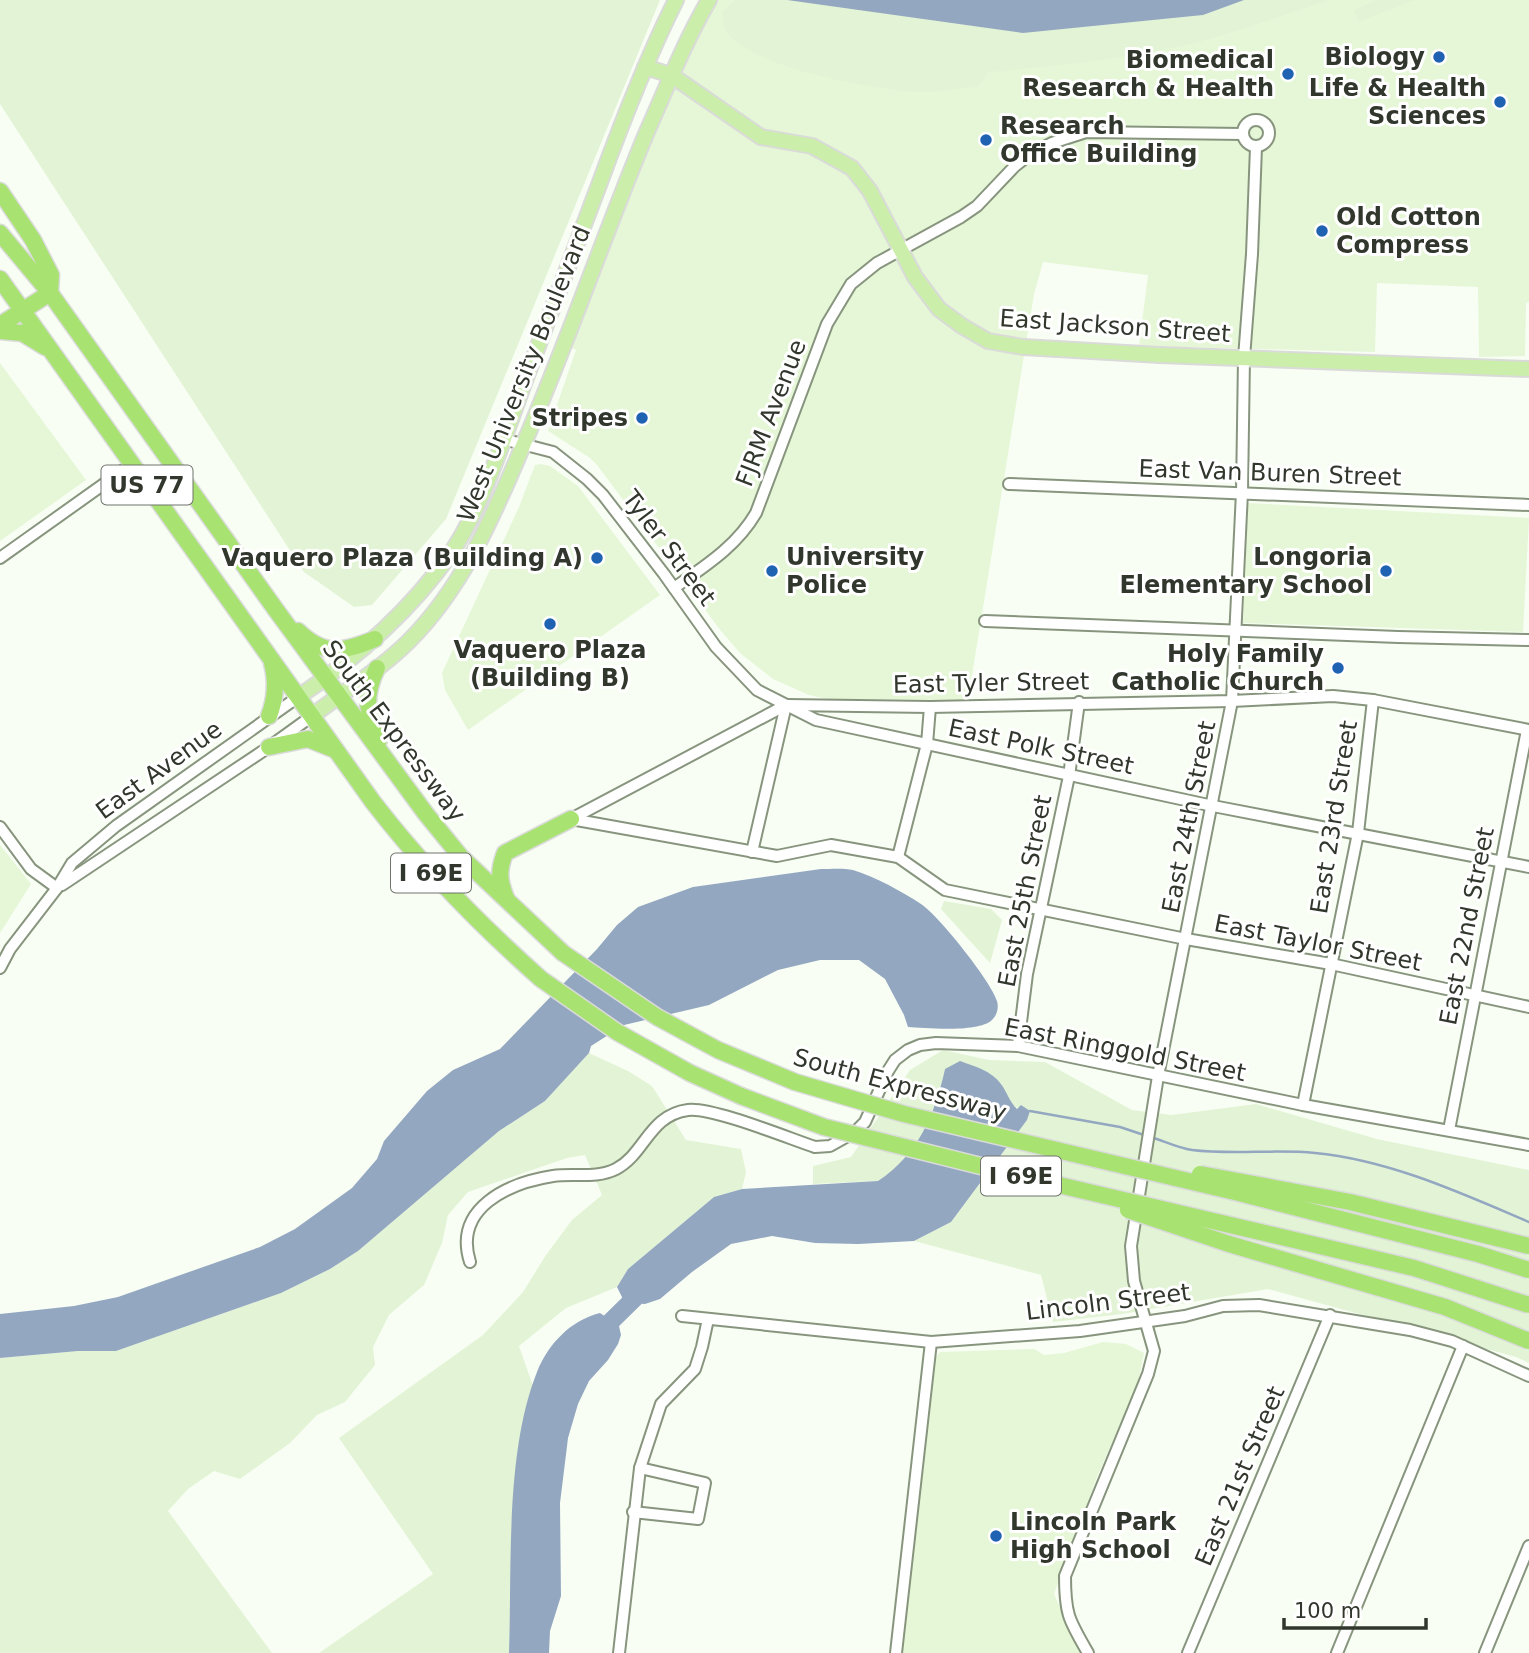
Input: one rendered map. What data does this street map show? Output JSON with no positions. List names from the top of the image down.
{
  "streets": {
    "highway": ["US 77", "South Expressway", "I 69E"],
    "main road": ["East Jackson Street", "West University Boulevard"],
    "street": [
      "FJRM Avenue",
      "East Van Buren Street",
      "Tyler Street",
      "East Tyler Street",
      "East Polk Street",
      "East Avenue",
      "East 24th Street",
      "East 23rd Street",
      "East 25th Street",
      "East 22nd Street",
      "East Taylor Street",
      "East Ringgold Street",
      "Lincoln Street",
      "East 21st Street"
    ]
  },
  "crossings": [
    ["East Jackson Street", "West University Boulevard"],
    ["East Jackson Street", "FJRM Avenue"],
    ["East Jackson Street", "East 24th Street"],
    ["West University Boulevard", "US 77"],
    ["West University Boulevard", "Tyler Street"],
    ["West University Boulevard", "South Expressway"],
    ["West University Boulevard", "East Avenue"],
    ["West University Boulevard", "I 69E"],
    ["FJRM Avenue", "Tyler Street"],
    ["FJRM Avenue", "East 24th Street"],
    ["East Van Buren Street", "East 24th Street"],
    ["US 77", "East Avenue"],
    ["US 77", "I 69E"],
    ["Tyler Street", "East Tyler Street"],
    ["Tyler Street", "East Polk Street"],
    ["East Tyler Street", "East Polk Street"],
    ["East Tyler Street", "East 24th Street"],
    ["East Tyler Street", "East 23rd Street"],
    ["East Tyler Street", "East 25th Street"],
    ["East Tyler Street", "East 22nd Street"],
    ["East Polk Street", "East 24th Street"],
    ["East Polk Street", "East 23rd Street"],
    ["East Polk Street", "East 25th Street"],
    ["East Polk Street", "East 22nd Street"],
    ["East Avenue", "I 69E"],
    ["East 24th Street", "East Taylor Street"],
    ["East 24th Street", "East Ringgold Street"],
    ["East 24th Street", "Lincoln Street"],
    ["East 23rd Street", "East Taylor Street"],
    ["East 23rd Street", "East Ringgold Street"],
    ["East 25th Street", "East Taylor Street"],
    ["East 25th Street", "East Ringgold Street"],
    ["East 22nd Street", "East Taylor Street"],
    ["East 22nd Street", "East Ringgold Street"],
    ["Lincoln Street", "East 21st Street"]
  ],
  "places": [
    "Biology",
    "Biomedical Research & Health",
    "Life & Health Sciences",
    "Research Office Building",
    "Old Cotton Compress",
    "Stripes",
    "Vaquero Plaza (Building A)",
    "University Police",
    "Longoria Elementary School",
    "Vaquero Plaza (Building B)",
    "Holy Family Catholic Church",
    "Lincoln Park High School"
  ],
  "scale_bar": "100 m"
}
